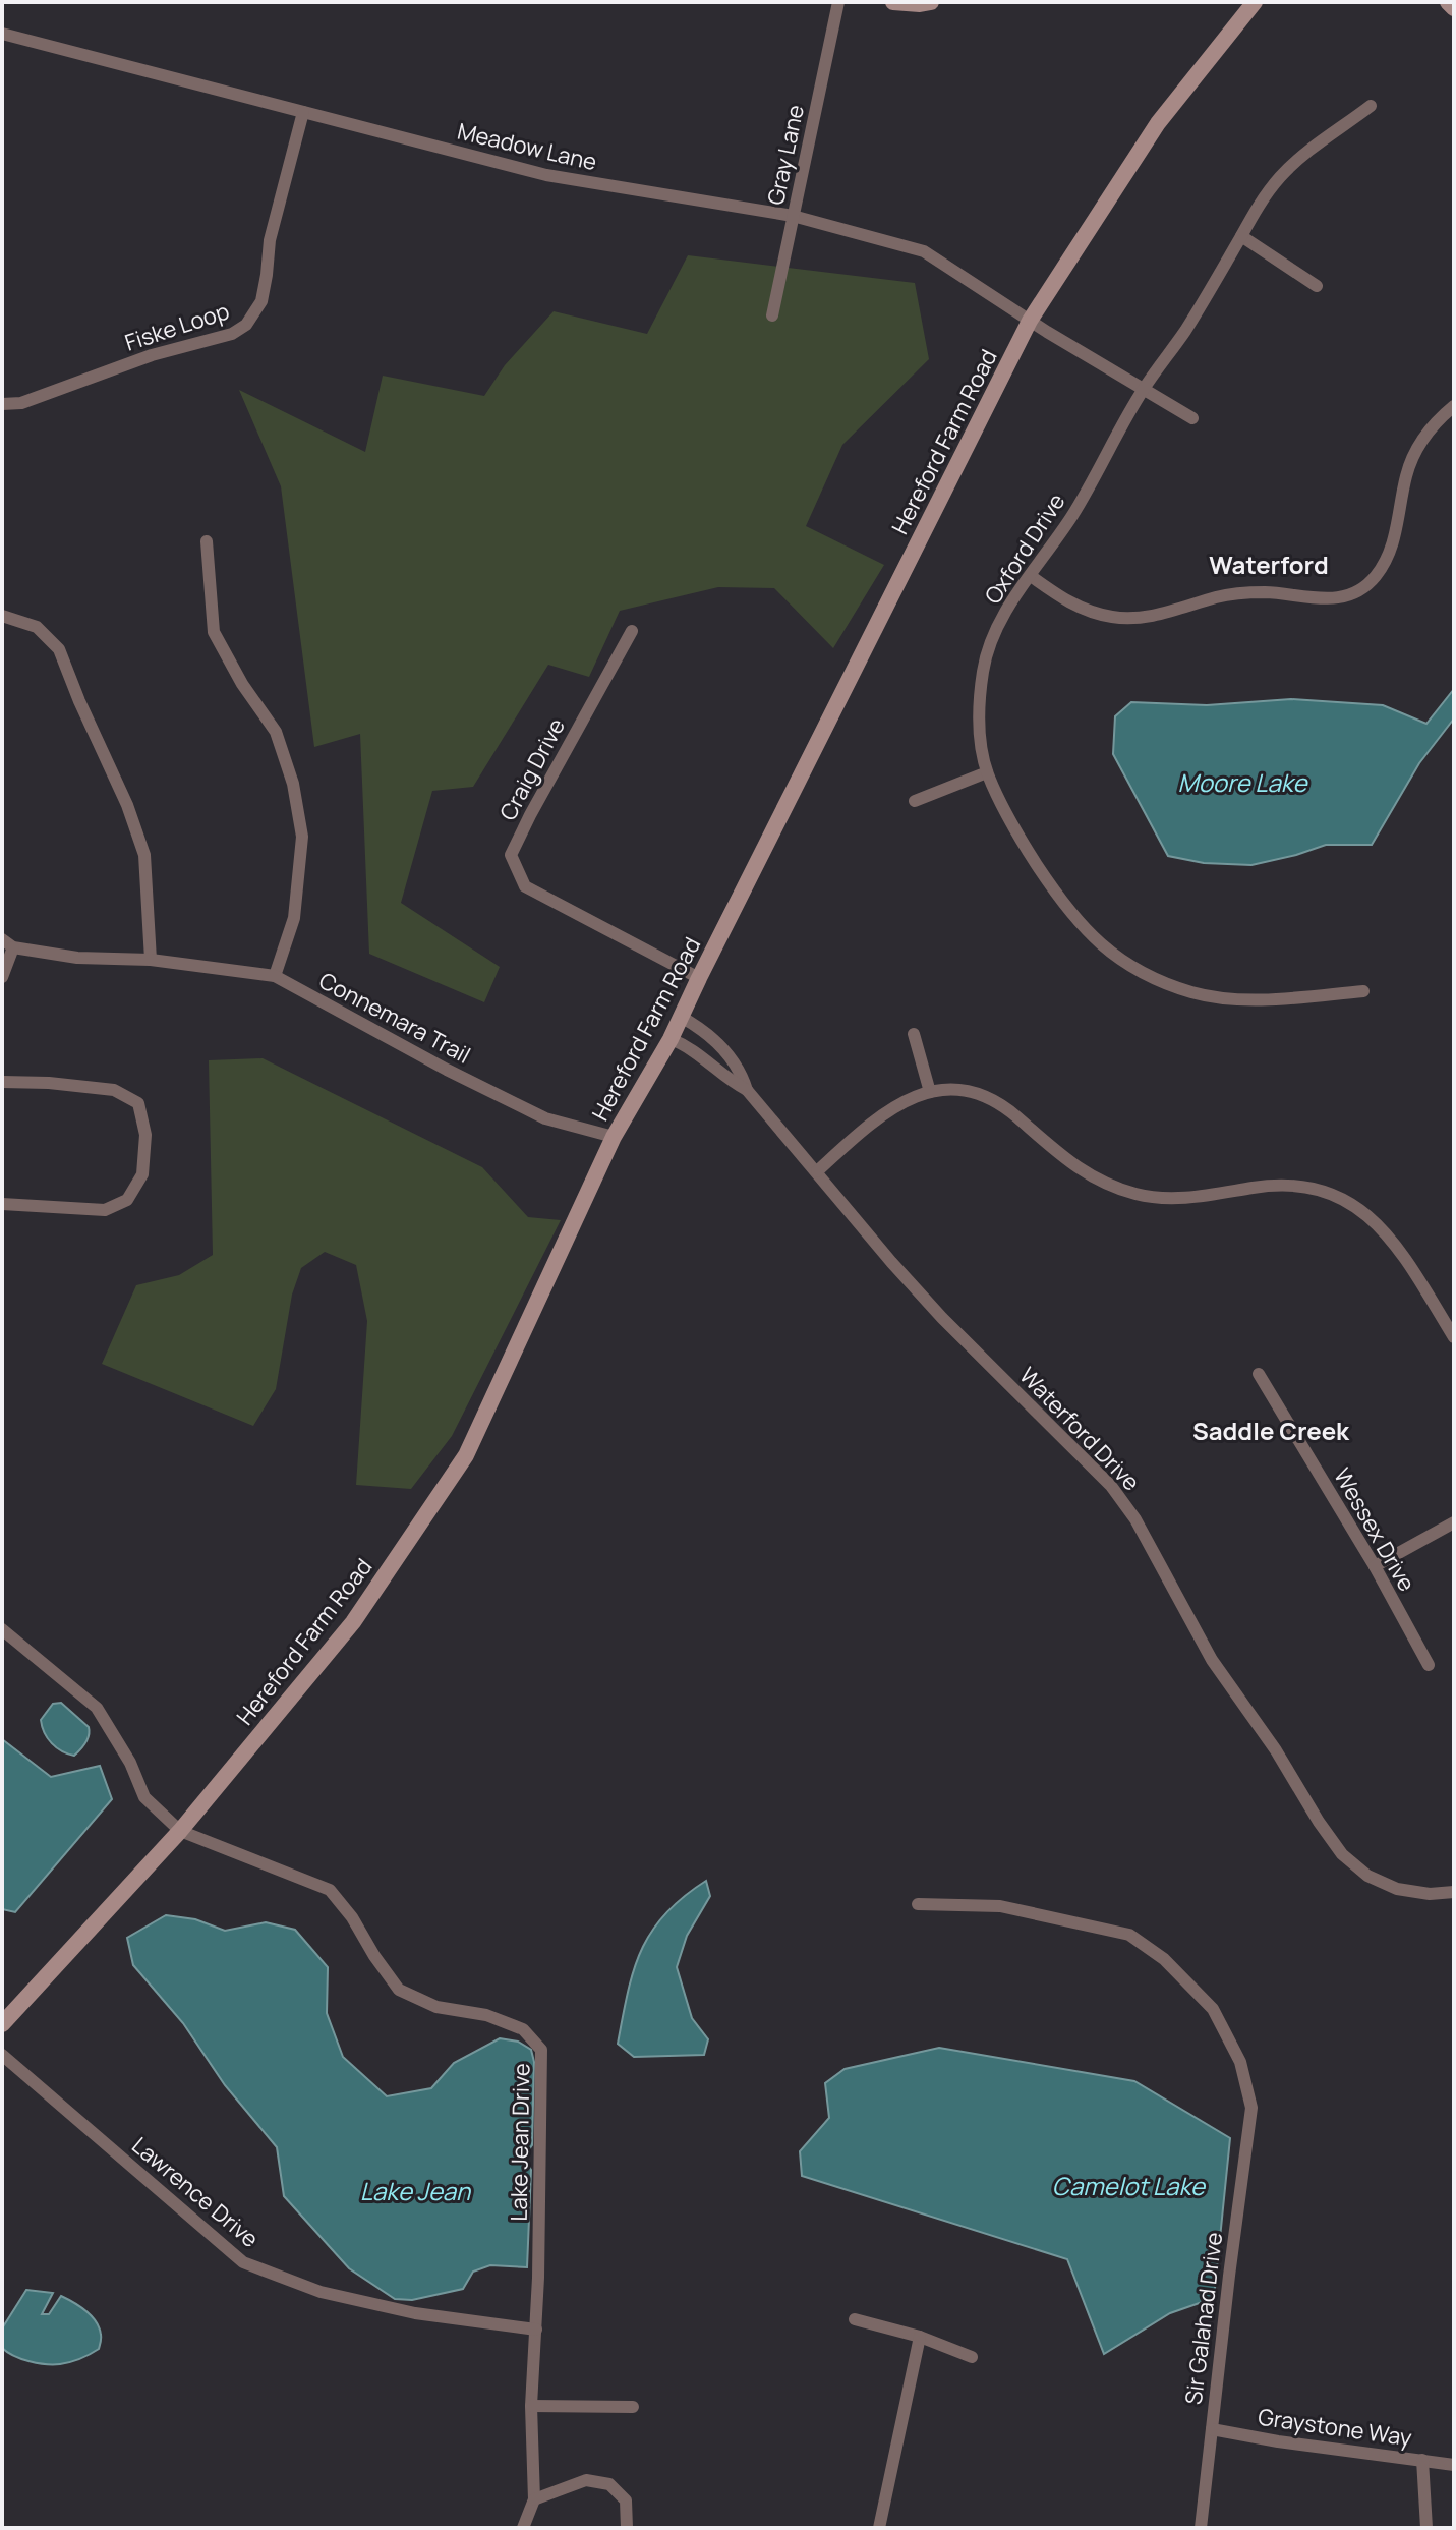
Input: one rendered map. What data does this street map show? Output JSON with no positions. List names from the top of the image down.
{
  "streets": {
    "street": [
      "Meadow Lane",
      "Gray Lane",
      "Fiske Loop",
      "Hereford Farm Road",
      "Oxford Drive",
      "Craig Drive",
      "Connemara Trail",
      "Waterford Drive",
      "Wessex Drive",
      "Lake Jean Drive",
      "Lawrence Drive",
      "Sir Galahad Drive",
      "Graystone Way"
    ]
  },
  "crossings": [
    ["Meadow Lane", "Gray Lane"],
    ["Meadow Lane", "Fiske Loop"],
    ["Meadow Lane", "Hereford Farm Road"],
    ["Meadow Lane", "Oxford Drive"],
    ["Hereford Farm Road", "Craig Drive"],
    ["Hereford Farm Road", "Connemara Trail"],
    ["Hereford Farm Road", "Waterford Drive"],
    ["Hereford Farm Road", "Lake Jean Drive"],
    ["Lake Jean Drive", "Lawrence Drive"],
    ["Sir Galahad Drive", "Graystone Way"]
  ],
  "districts": ["Waterford", "Saddle Creek"],
  "water": ["Moore Lake", "Camelot Lake", "Lake Jean"]
}
